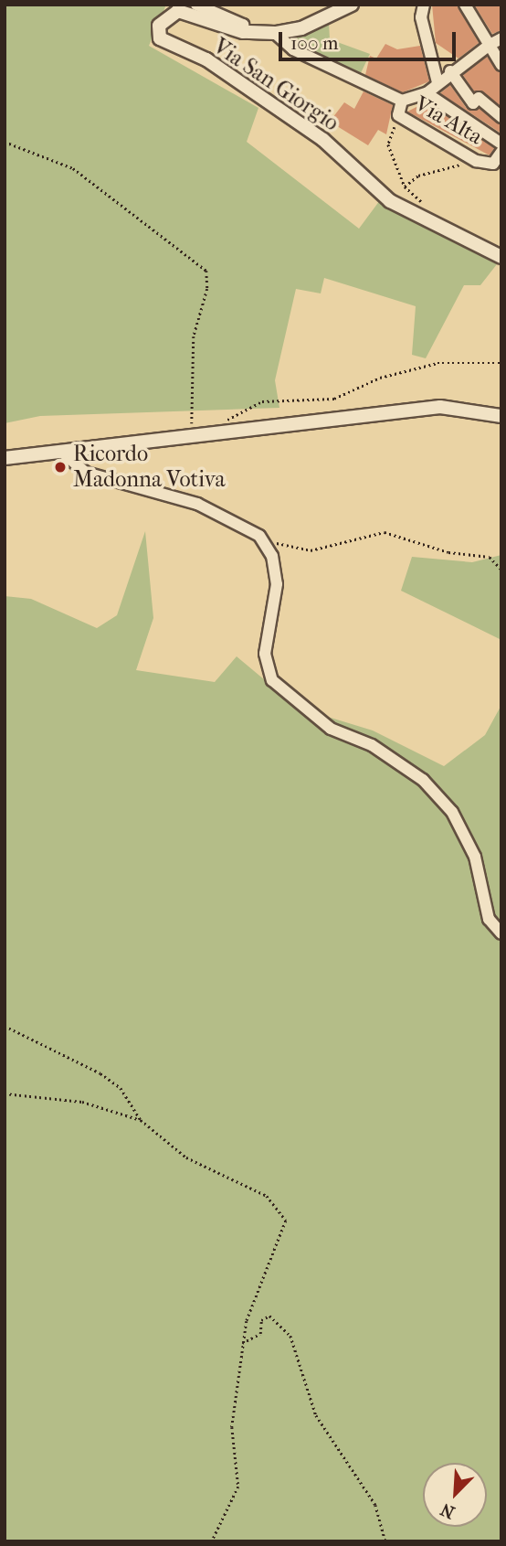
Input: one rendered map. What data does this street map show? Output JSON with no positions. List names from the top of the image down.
{
  "streets": {
    "street": ["Via San Giorgio", "Via Alta"]
  },
  "places": ["Ricordo Madonna Votiva"],
  "scale_bar": "100 m",
  "north": "bottom left"
}
